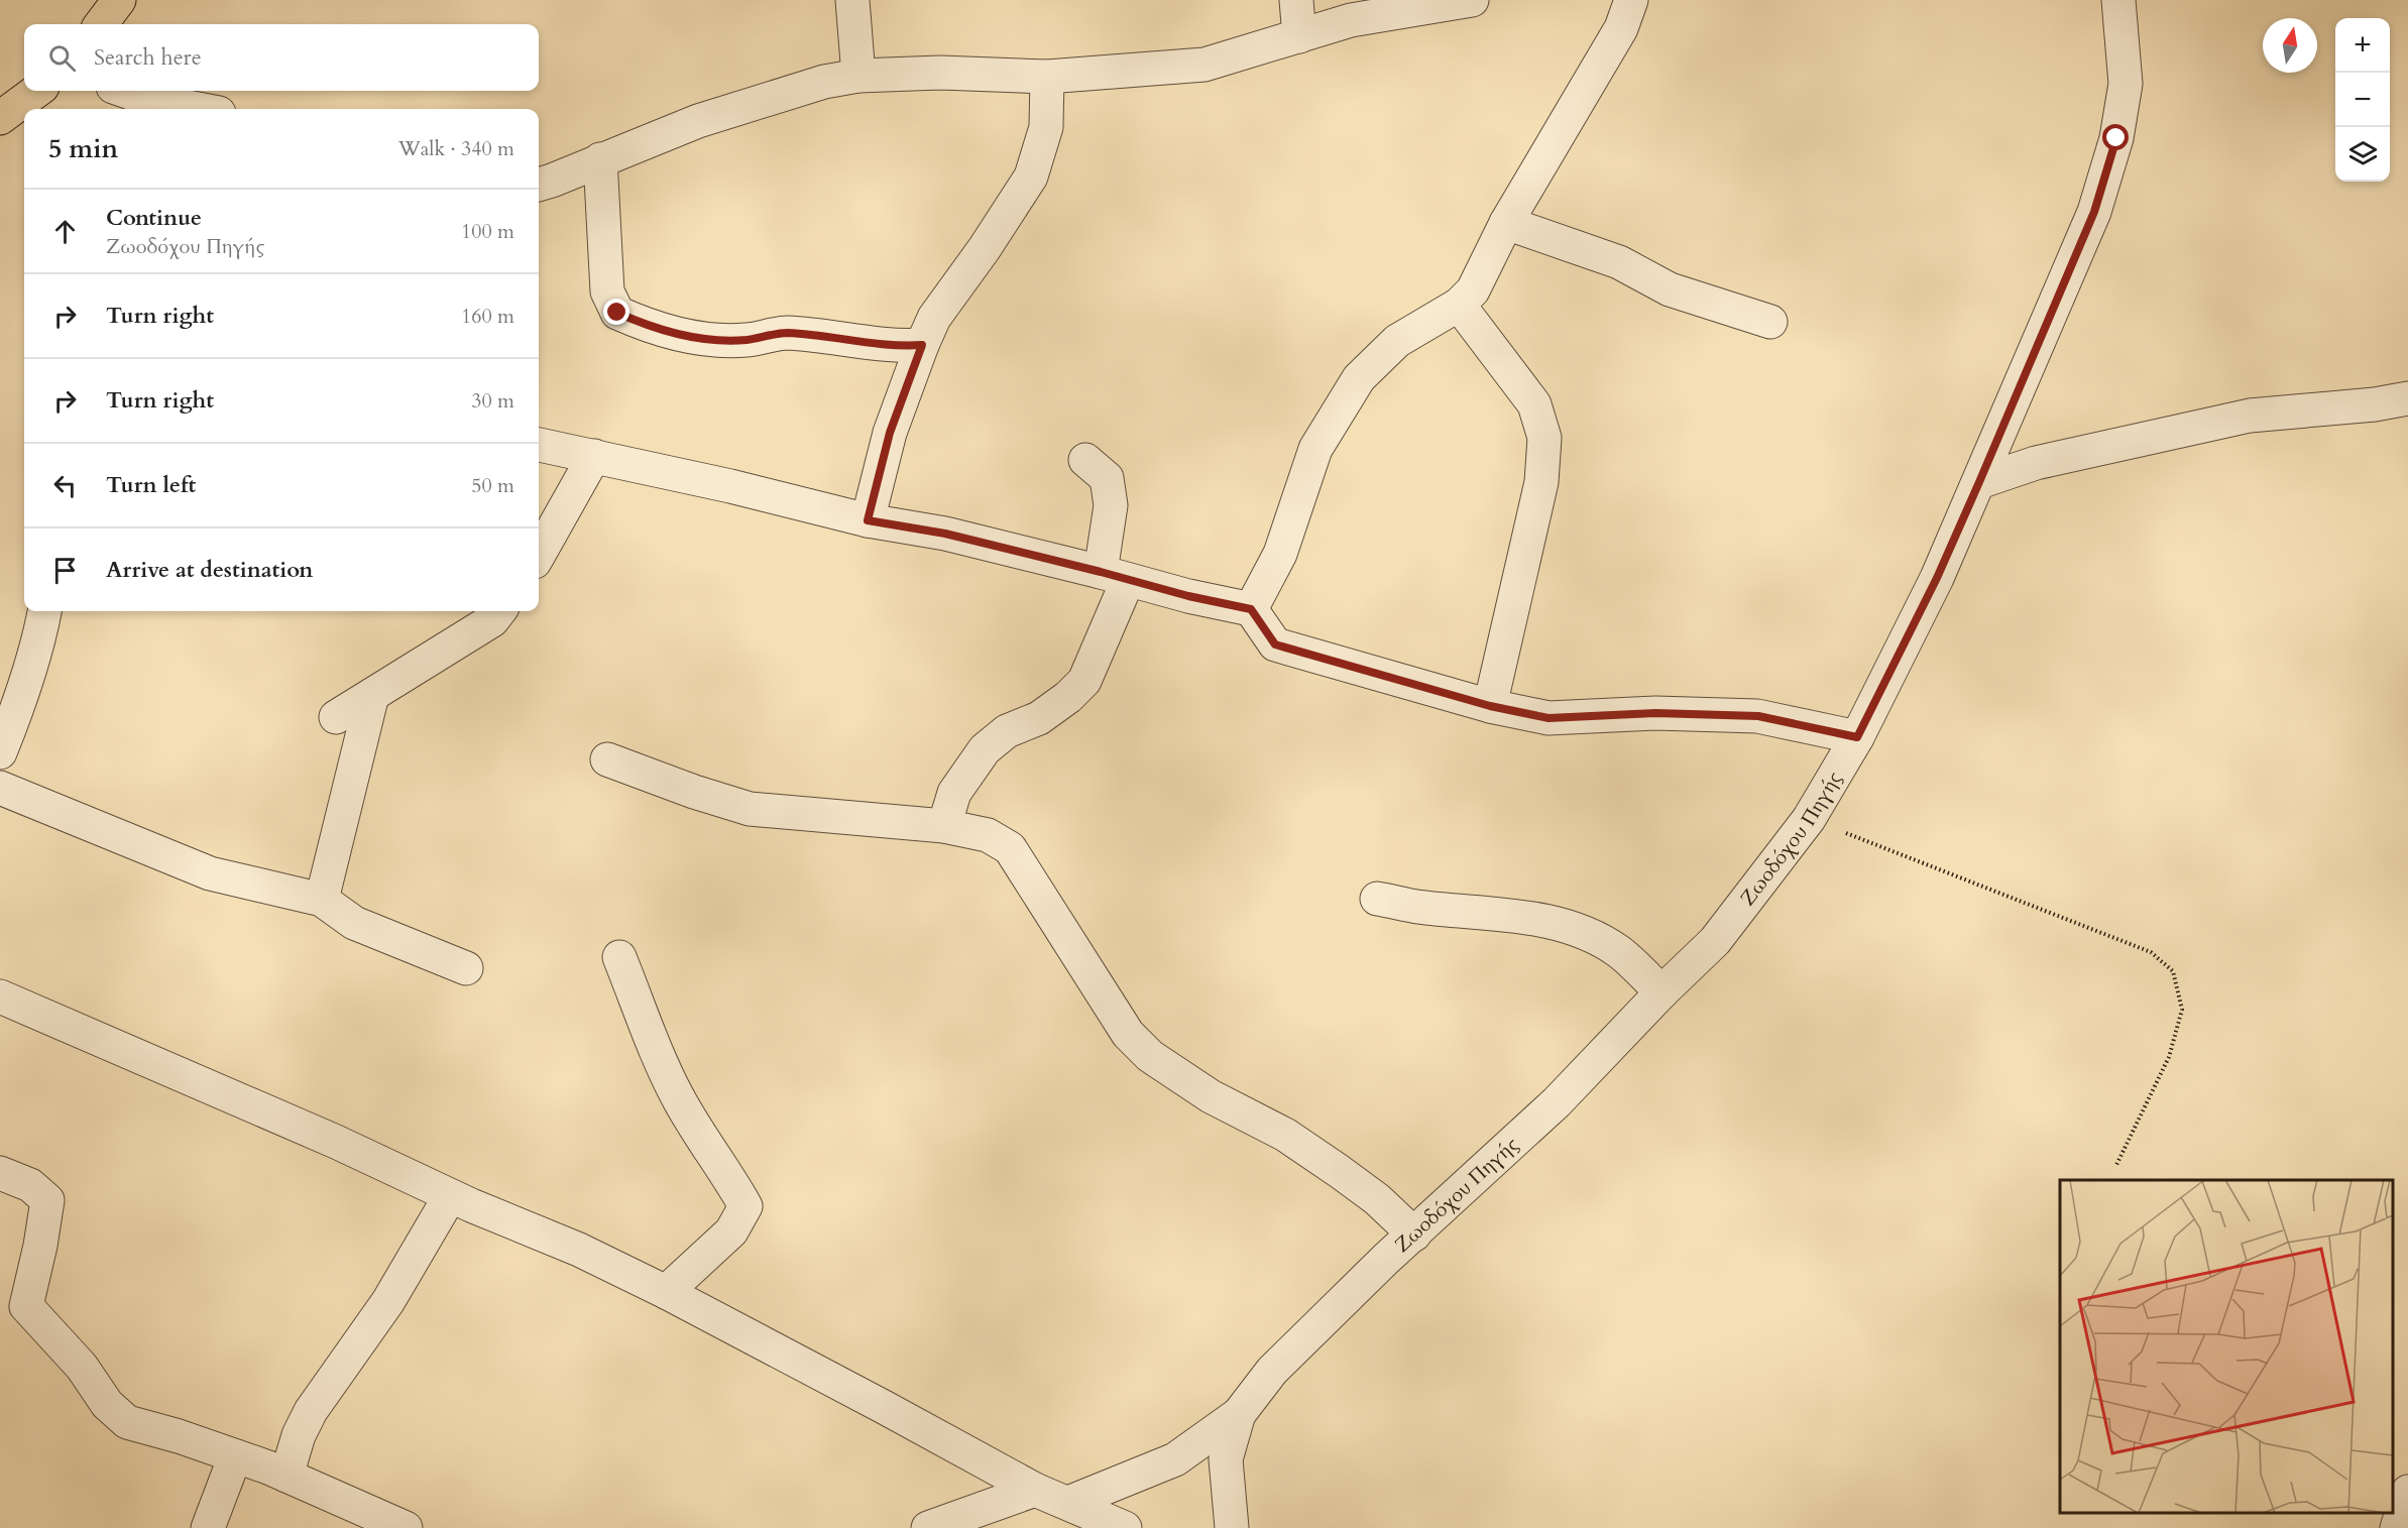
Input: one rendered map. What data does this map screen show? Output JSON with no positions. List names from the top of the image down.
{
  "streets": {
    "street": ["Ζωοδόχου Πηγής"]
  },
  "north": "top",
  "page": {
    "map_buttons": ["+", "−"],
    "search": "Search here",
    "heading": ["5 min", "Walk · 340 m"],
    "list": [
      ["Continue", "Ζωοδόχου Πηγής", "100 m"],
      ["Turn right", "160 m"],
      ["Turn right", "30 m"],
      ["Turn left", "50 m"],
      "Arrive at destination"
    ]
  }
}
